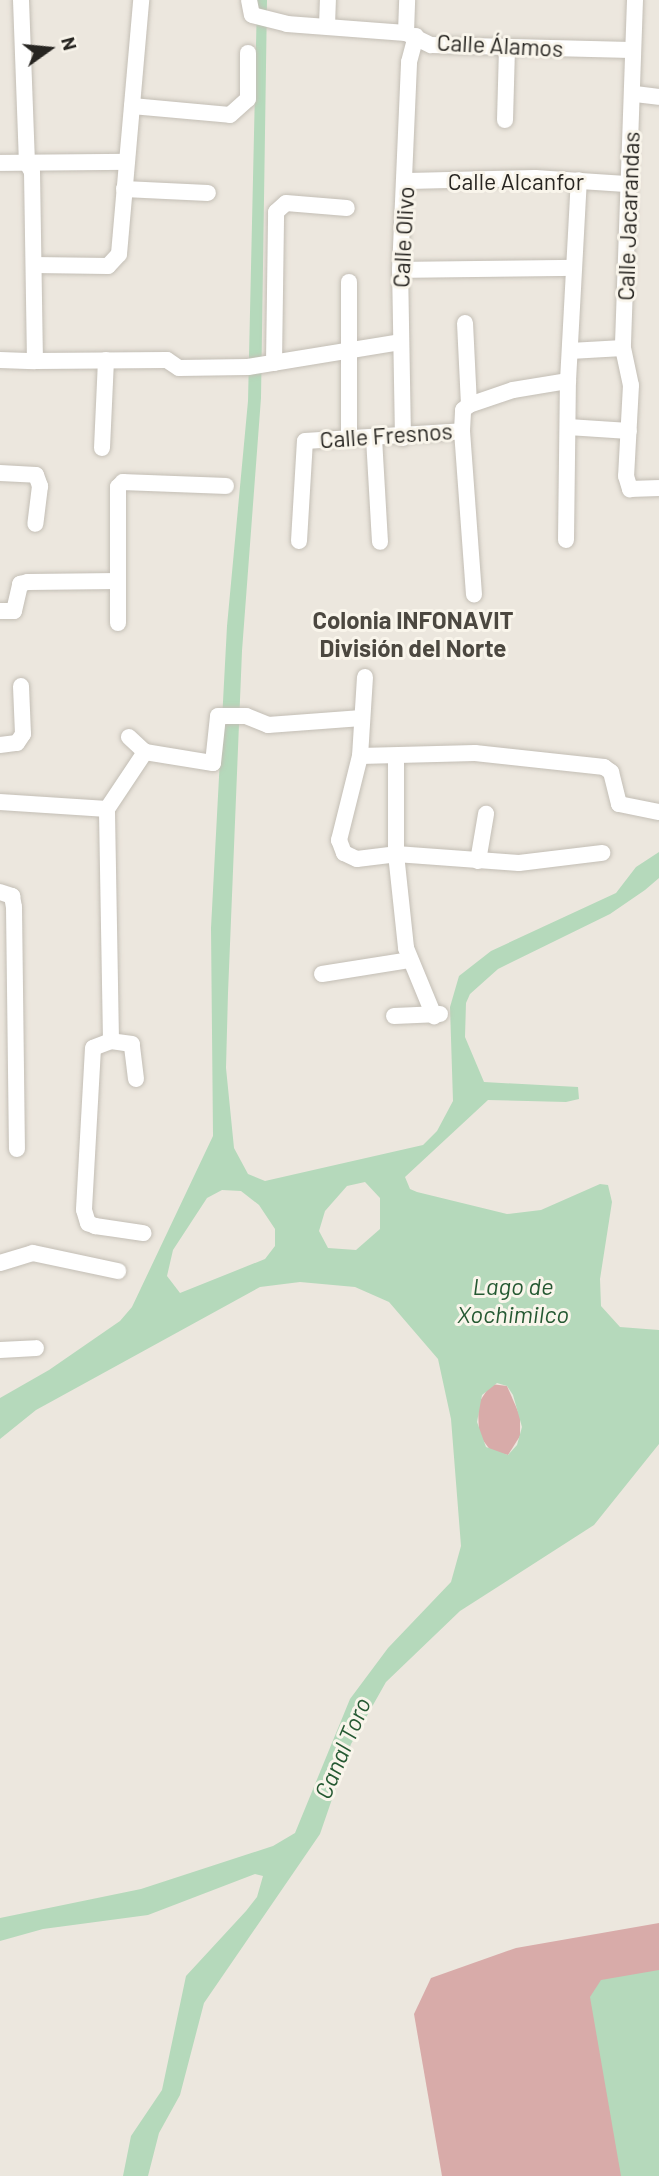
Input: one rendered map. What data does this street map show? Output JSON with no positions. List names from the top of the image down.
{
  "streets": {
    "street": [
      "Calle Álamos",
      "Calle Alcanfor",
      "Calle Jacarandas",
      "Calle Olivo",
      "Calle Fresnos"
    ]
  },
  "crossings": [
    ["Calle Álamos", "Calle Jacarandas"],
    ["Calle Álamos", "Calle Olivo"],
    ["Calle Alcanfor", "Calle Jacarandas"],
    ["Calle Alcanfor", "Calle Olivo"],
    ["Calle Olivo", "Calle Fresnos"]
  ],
  "districts": ["Colonia INFONAVIT División del Norte"],
  "water": ["Lago de Xochimilco", "Canal Toro"],
  "north": "right"
}
